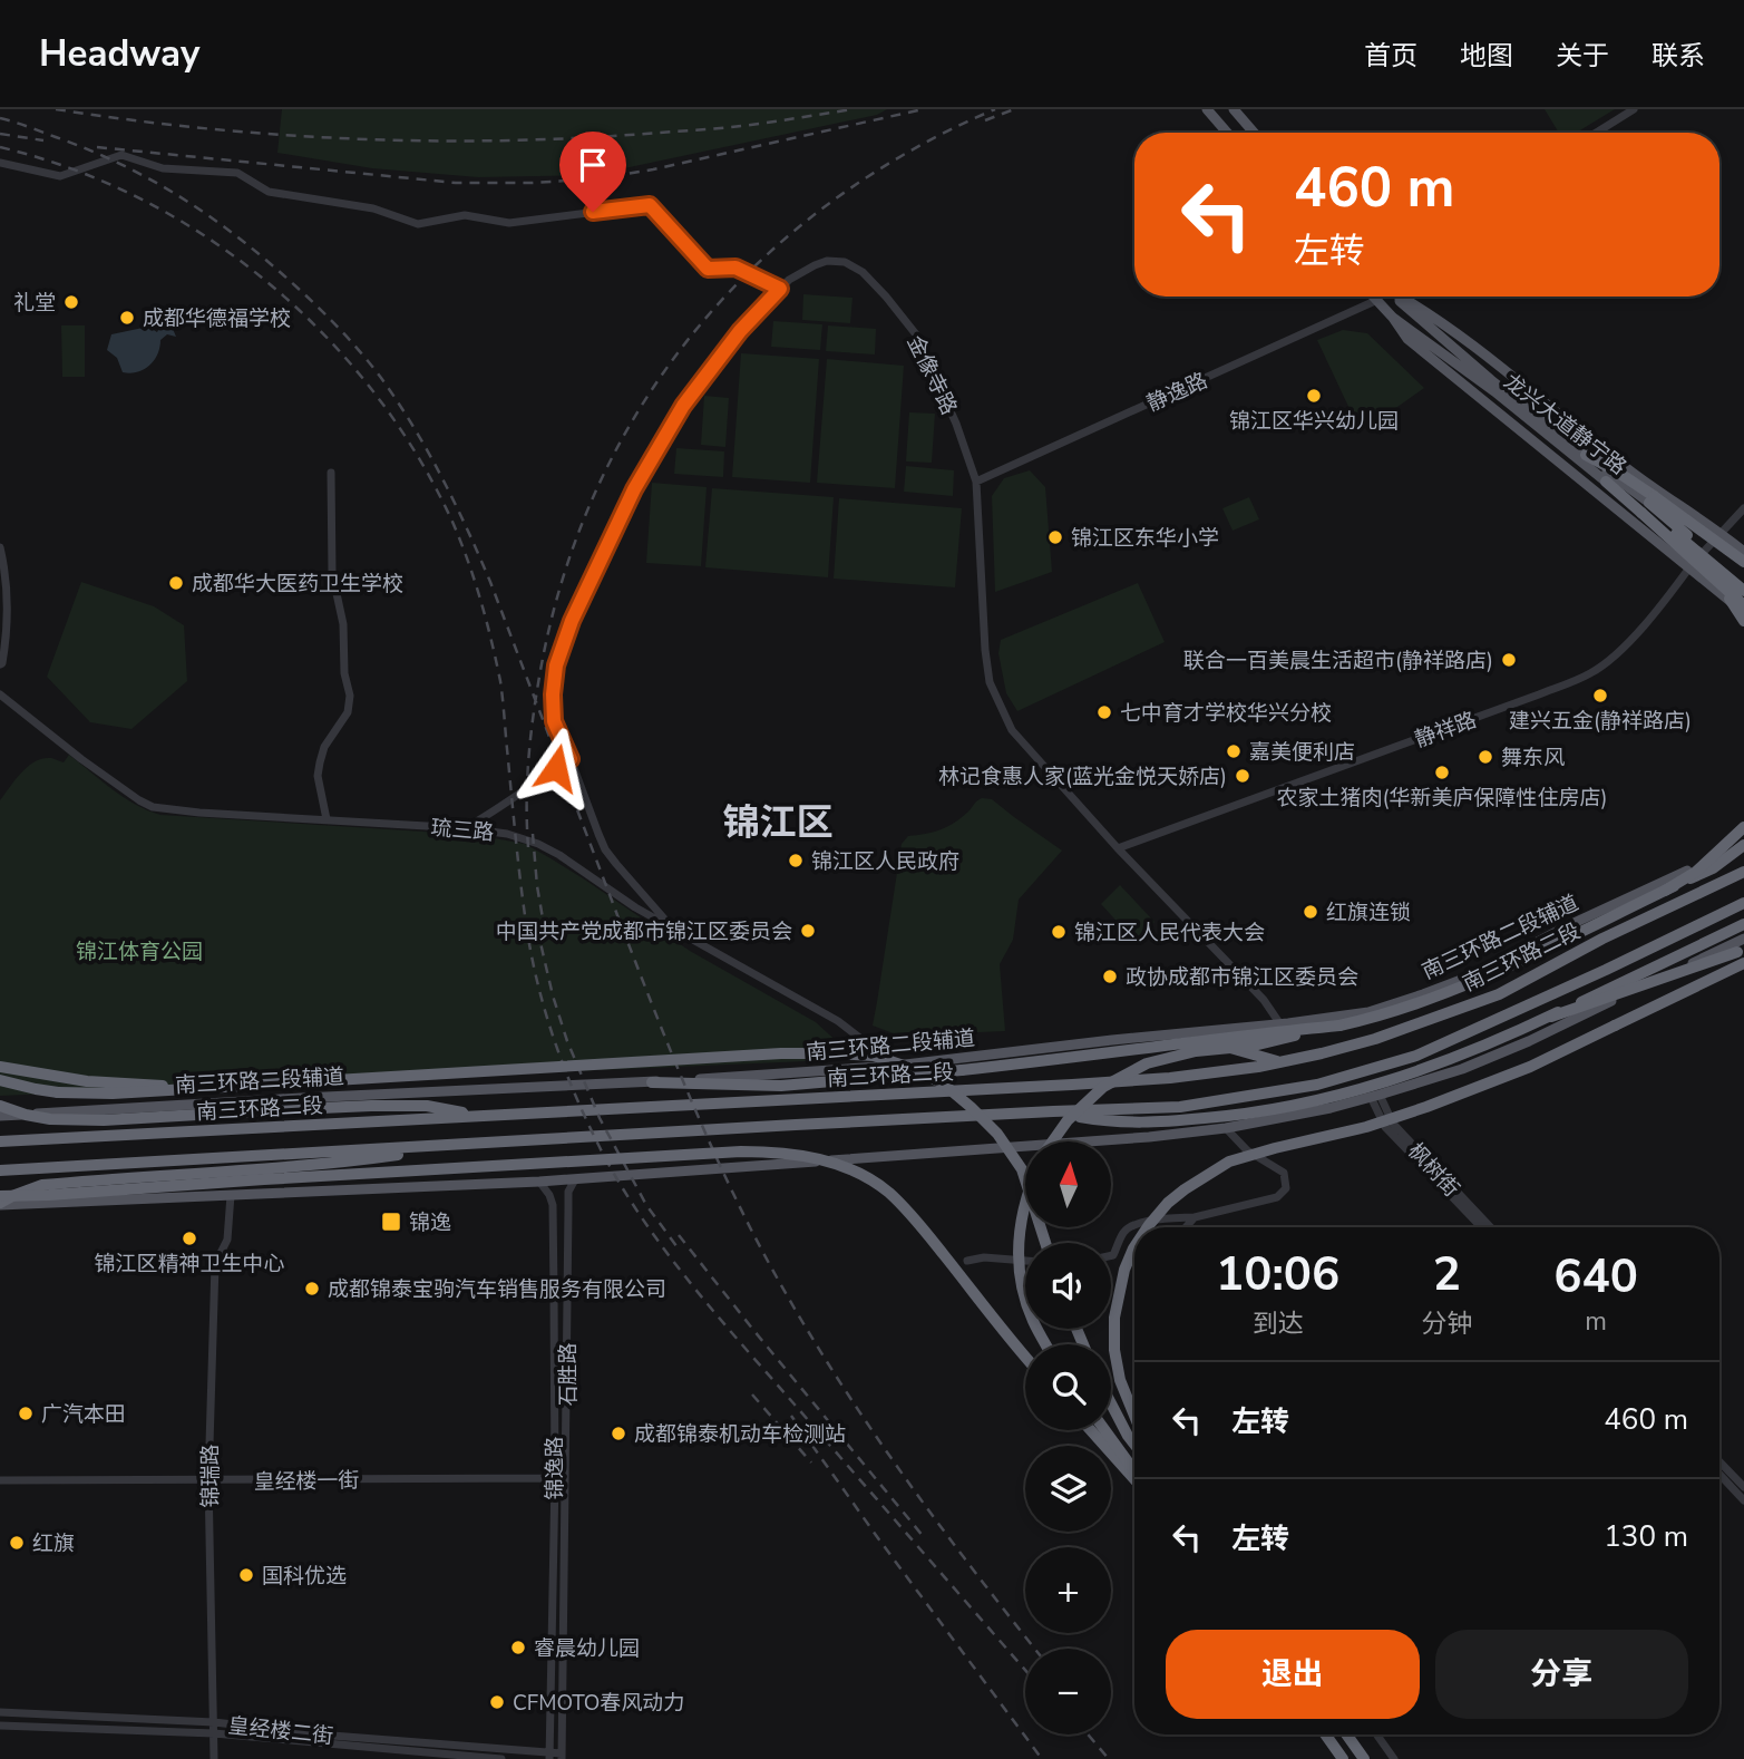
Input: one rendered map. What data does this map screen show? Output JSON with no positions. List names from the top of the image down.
{
  "streets": {
    "highway": ["南三环路二段"],
    "main road": ["龙兴大道静宁路", "南三环路二段辅道"],
    "street": [
      "金像寺路",
      "静逸路",
      "静祥路",
      "琉三路",
      "枫树街",
      "石胜路",
      "锦逸路",
      "锦瑞路",
      "皇经楼一街",
      "皇经楼二街"
    ]
  },
  "crossings": [
    ["金像寺路", "静逸路"],
    ["金像寺路", "静祥路"],
    ["金像寺路", "琉三路"],
    ["金像寺路", "南三环路二段辅道"],
    ["静逸路", "龙兴大道静宁路"],
    ["琉三路", "南三环路二段辅道"],
    ["石胜路", "皇经楼一街"],
    ["石胜路", "皇经楼二街"],
    ["锦逸路", "皇经楼一街"],
    ["锦逸路", "皇经楼二街"],
    ["锦瑞路", "皇经楼一街"],
    ["锦瑞路", "皇经楼二街"]
  ],
  "districts": ["锦江区"],
  "parks": ["锦江体育公园"],
  "places": {
    "other": [
      "礼堂",
      "成都华德福学校",
      "锦江区华兴幼儿园",
      "锦江区东华小学",
      "成都华大医药卫生学校",
      "联合一百美晨生活超市(静祥路店)",
      "建兴五金(静祥路店)",
      "七中育才学校华兴分校",
      "嘉美便利店",
      "舞东风",
      "农家土猪肉(华新美庐保障性住房店)",
      "林记食惠人家(蓝光金悦天娇店)",
      "锦江区人民政府",
      "红旗连锁",
      "中国共产党成都市锦江区委员会",
      "锦江区人民代表大会",
      "政协成都市锦江区委员会",
      "锦江区精神卫生中心",
      "成都锦泰宝驹汽车销售服务有限公司",
      "广汽本田",
      "成都锦泰机动车检测站",
      "红旗",
      "国科优选",
      "睿晨幼儿园",
      "CFMOTO春风动力"
    ],
    "transit": ["锦逸"]
  },
  "north": "top",
  "page": {
    "header": "Headway",
    "nav": [
      "首页",
      "地图",
      "关于",
      "联系"
    ],
    "turn": ["460 m", "左转"],
    "map_buttons": ["+", "−"],
    "eta": [
      "10:06",
      "到达",
      "2",
      "分钟",
      "640",
      "m"
    ],
    "list": [
      {
        "name": "左转",
        "value": "460 m"
      },
      {
        "name": "左转",
        "value": "130 m"
      }
    ],
    "buttons": ["退出", "分享"]
  }
}
